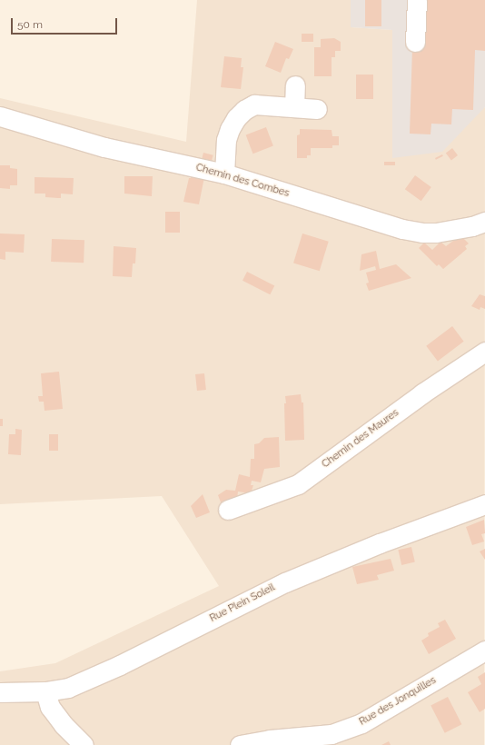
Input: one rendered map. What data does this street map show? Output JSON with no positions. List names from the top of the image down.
{
  "streets": {
    "street": [
      "Chemin des Combes",
      "Chemin des Maures",
      "Rue Plein Soleil",
      "Rue des Jonquilles"
    ]
  },
  "scale_bar": "50 m"
}
